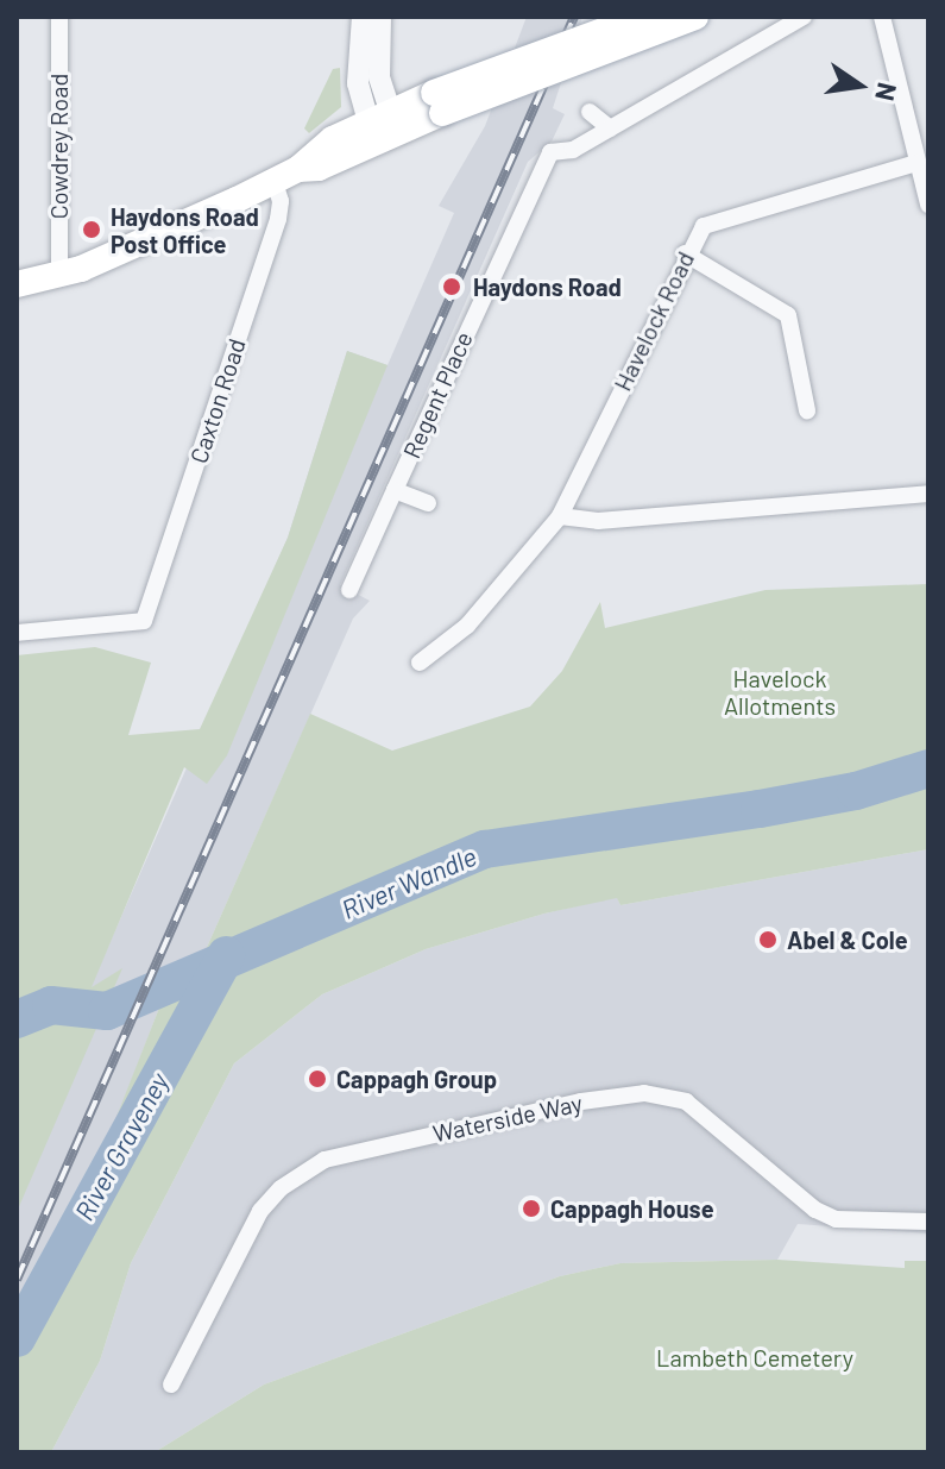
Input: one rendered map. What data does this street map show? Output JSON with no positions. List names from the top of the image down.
{
  "streets": {
    "street": [
      "Cowdrey Road",
      "Havelock Road",
      "Regent Place",
      "Caxton Road",
      "Waterside Way"
    ]
  },
  "water": ["River Wandle", "River Graveney"],
  "parks": ["Havelock Allotments", "Lambeth Cemetery"],
  "places": [
    "Haydons Road Post Office",
    "Haydons Road",
    "Abel & Cole",
    "Cappagh Group",
    "Cappagh House"
  ],
  "north": "right"
}
